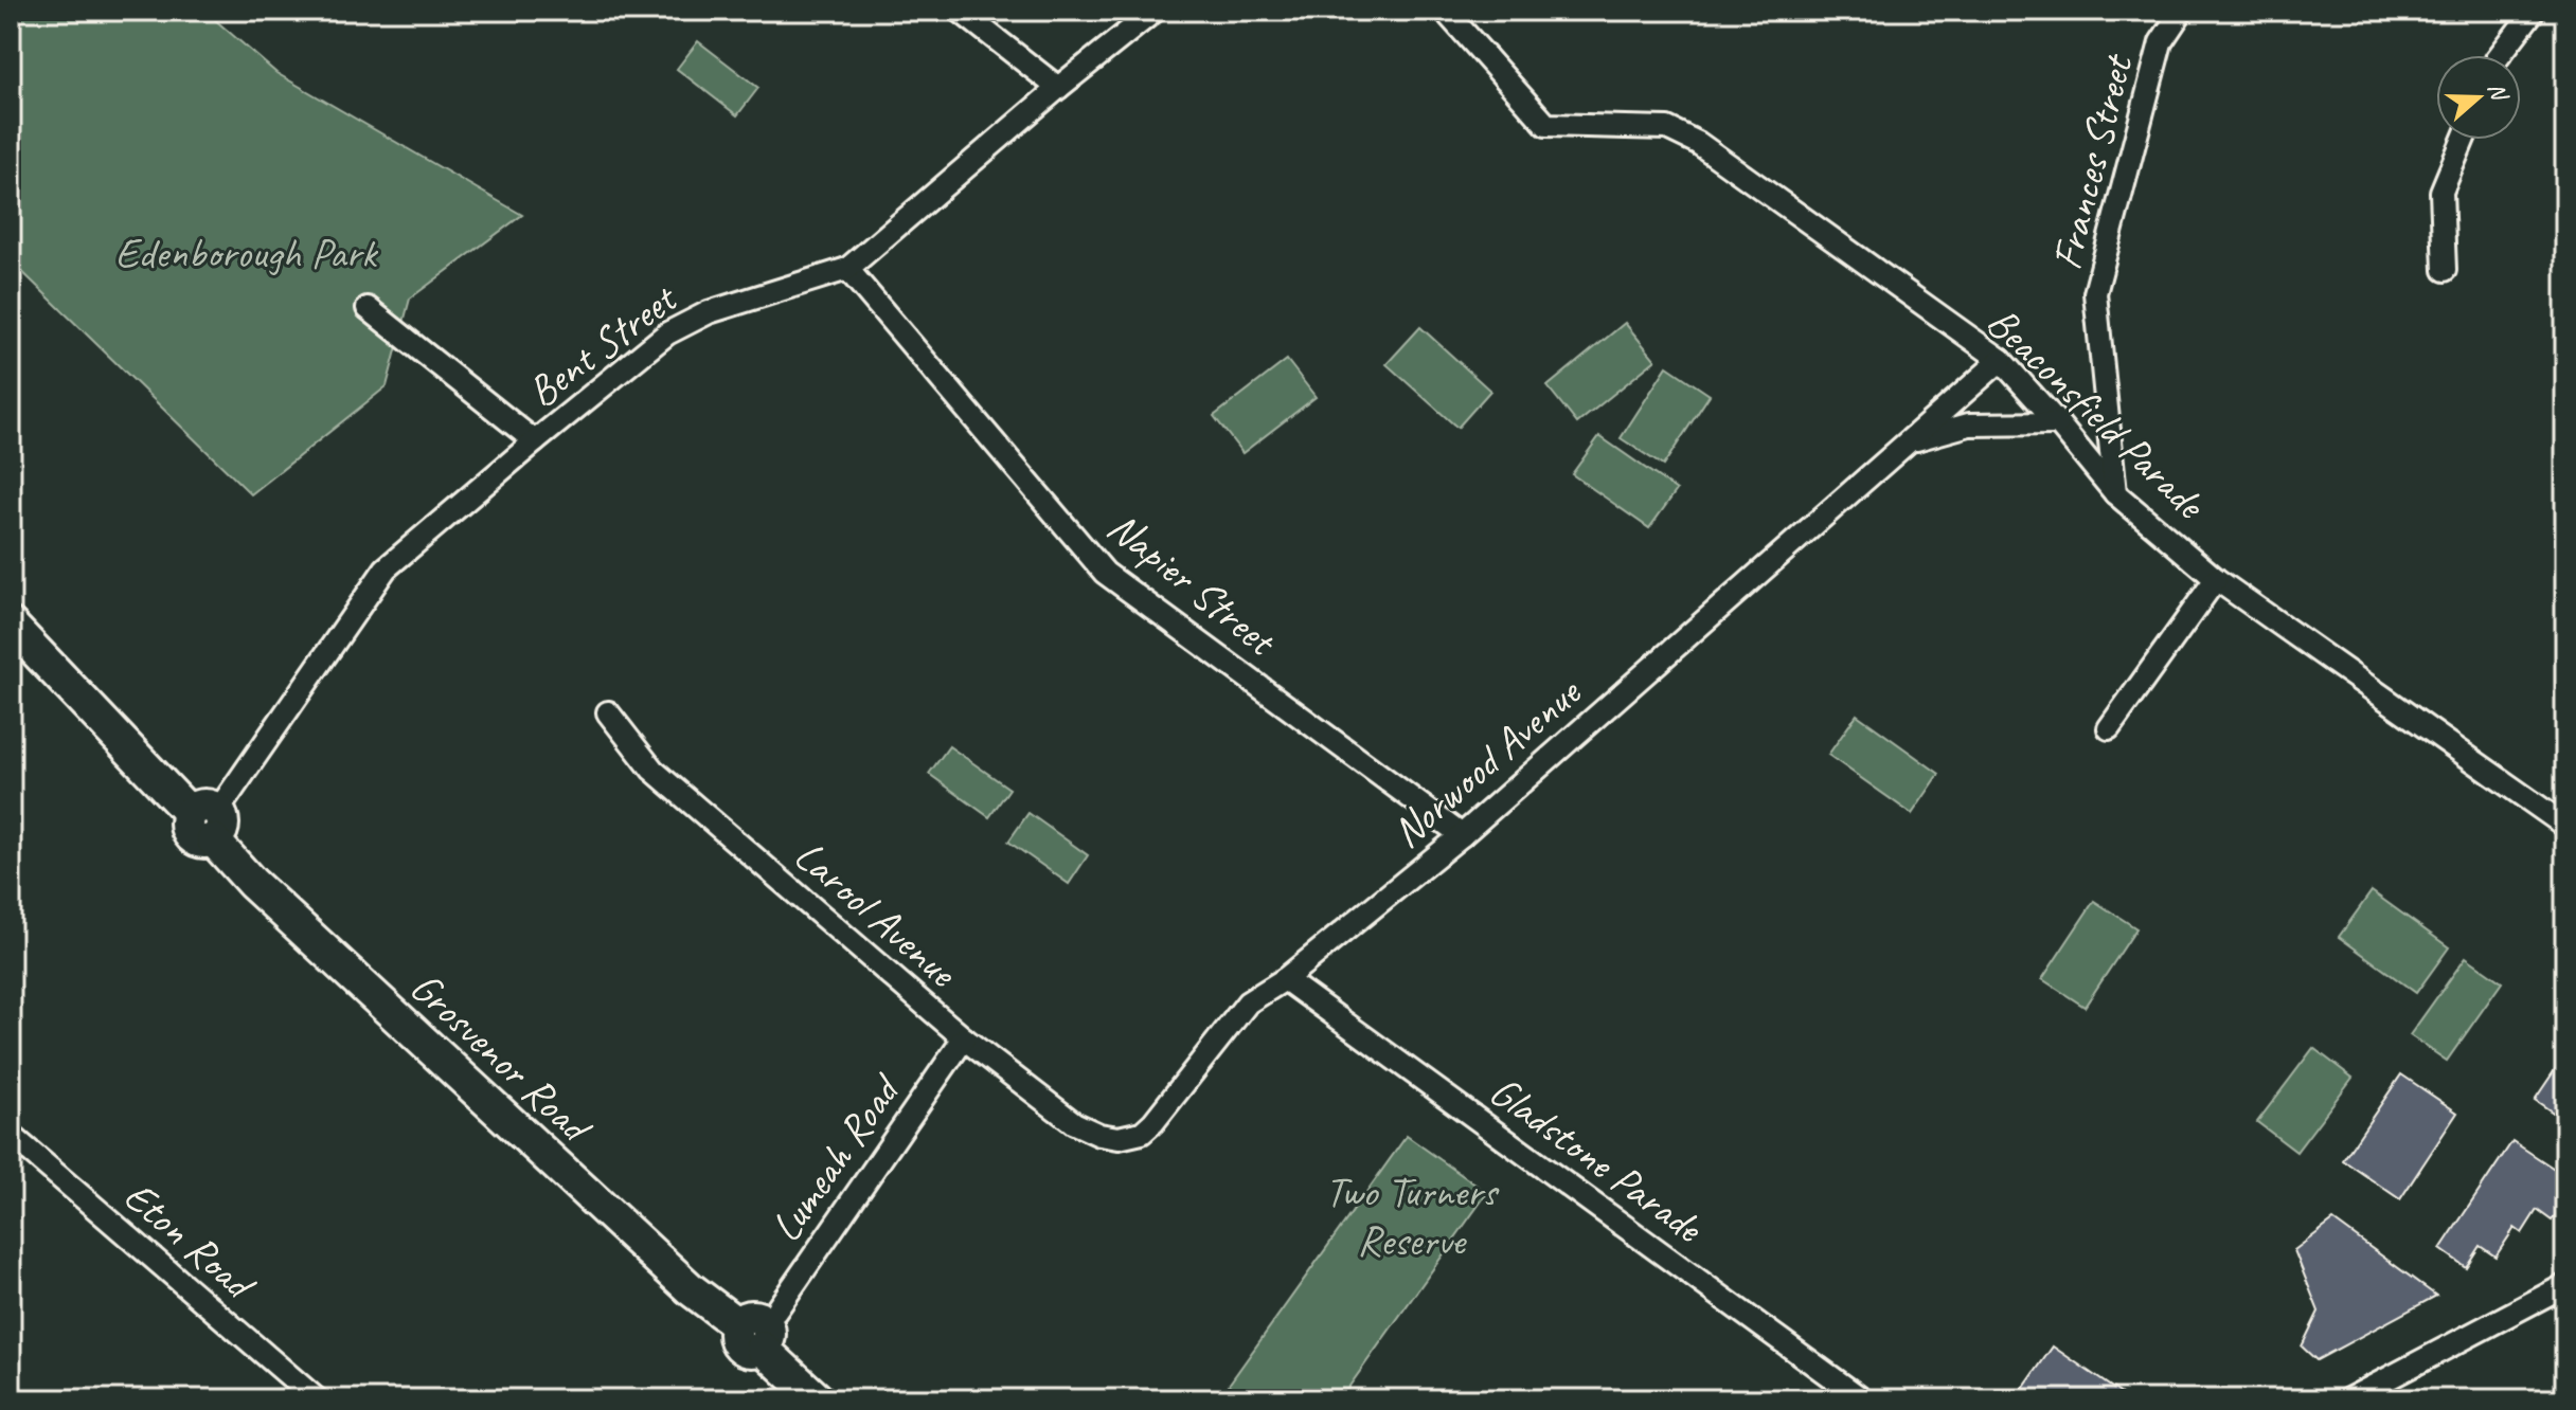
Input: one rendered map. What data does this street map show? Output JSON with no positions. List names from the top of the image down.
{
  "streets": {
    "street": [
      "Frances Street",
      "Bent Street",
      "Beaconsfield Parade",
      "Napier Street",
      "Norwood Avenue",
      "Larool Avenue",
      "Grosvenor Road",
      "Gladstone Parade",
      "Lumeah Road",
      "Eton Road"
    ]
  },
  "crossings": [
    ["Frances Street", "Beaconsfield Parade"],
    ["Bent Street", "Napier Street"],
    ["Bent Street", "Grosvenor Road"],
    ["Beaconsfield Parade", "Norwood Avenue"],
    ["Napier Street", "Norwood Avenue"],
    ["Norwood Avenue", "Larool Avenue"],
    ["Norwood Avenue", "Gladstone Parade"],
    ["Larool Avenue", "Lumeah Road"],
    ["Grosvenor Road", "Lumeah Road"]
  ],
  "parks": ["Edenborough Park", "Two Turners Reserve"],
  "north": "right"
}
